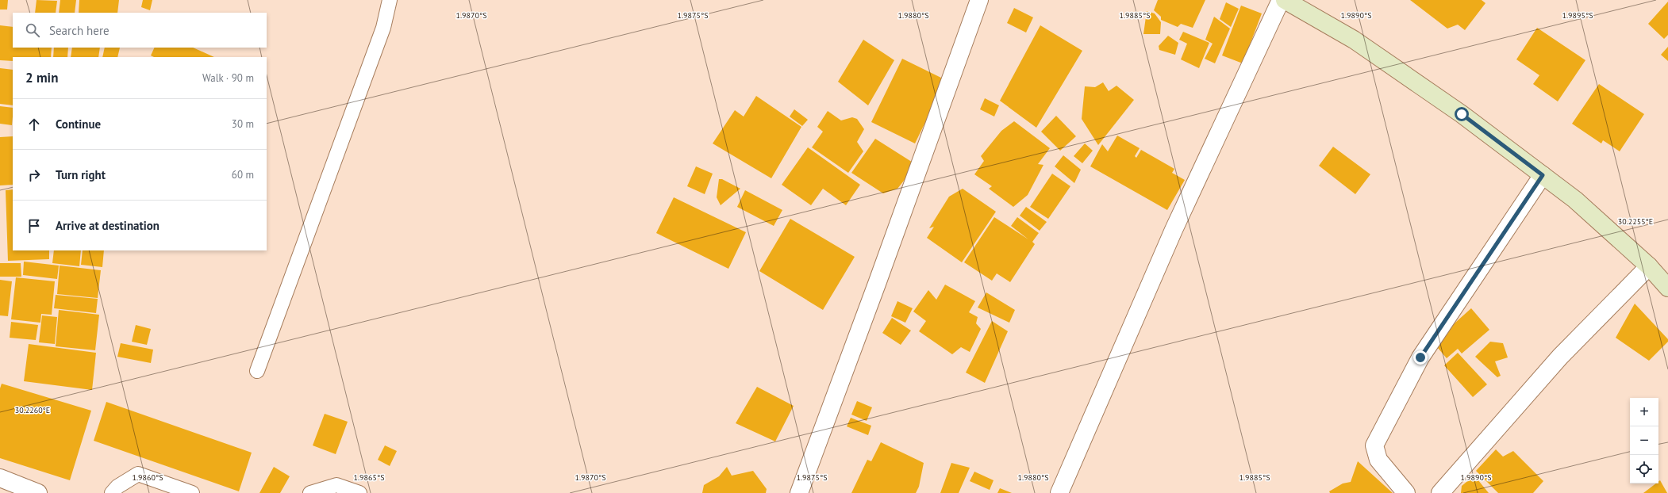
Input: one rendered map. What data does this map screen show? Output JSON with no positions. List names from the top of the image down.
{
  "page": {
    "search": "Search here",
    "heading": ["2 min", "Walk · 90 m"],
    "list": [
      ["Continue", "30 m"],
      ["Turn right", "60 m"],
      "Arrive at destination"
    ],
    "map_buttons": ["+", "−"]
  },
  "coordinates": [
    "1.9870°S",
    "1.9880°S",
    "1.9885°S",
    "1.9890°S",
    "1.9875°S",
    "1.9895°S",
    "30.2255°E",
    "30.2260°E",
    "1.9860°S",
    "1.9865°S"
  ]
}
